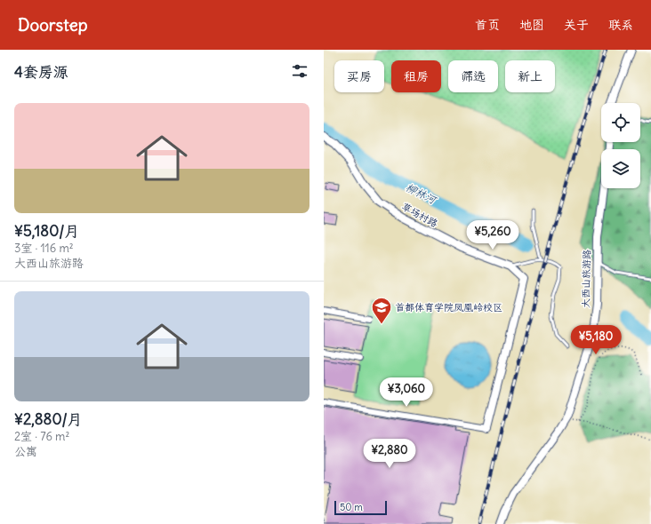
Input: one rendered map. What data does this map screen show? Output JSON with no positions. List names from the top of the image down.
{
  "streets": {
    "street": ["草场村路", "大西山旅游路"]
  },
  "water": ["柳林河"],
  "places": {
    "school or university": ["首都体育学院凤凰岭校区"]
  },
  "scale_bar": "50 m",
  "page": {
    "header": "Doorstep",
    "nav": [
      "首页",
      "地图",
      "关于",
      "联系"
    ],
    "heading": "4套房源",
    "chip": [
      "买房",
      "租房",
      "筛选",
      "新上"
    ],
    "list": [
      {
        "name": "¥5,180/月",
        "note": "3室 · 116 m² · 大西山旅游路"
      },
      {
        "name": "¥2,880/月",
        "note": "2室 · 76 m² · 公寓"
      }
    ],
    "price": [
      "¥5,260",
      "¥5,180",
      "¥3,060",
      "¥2,880"
    ],
    "scale": "50 m"
  }
}
